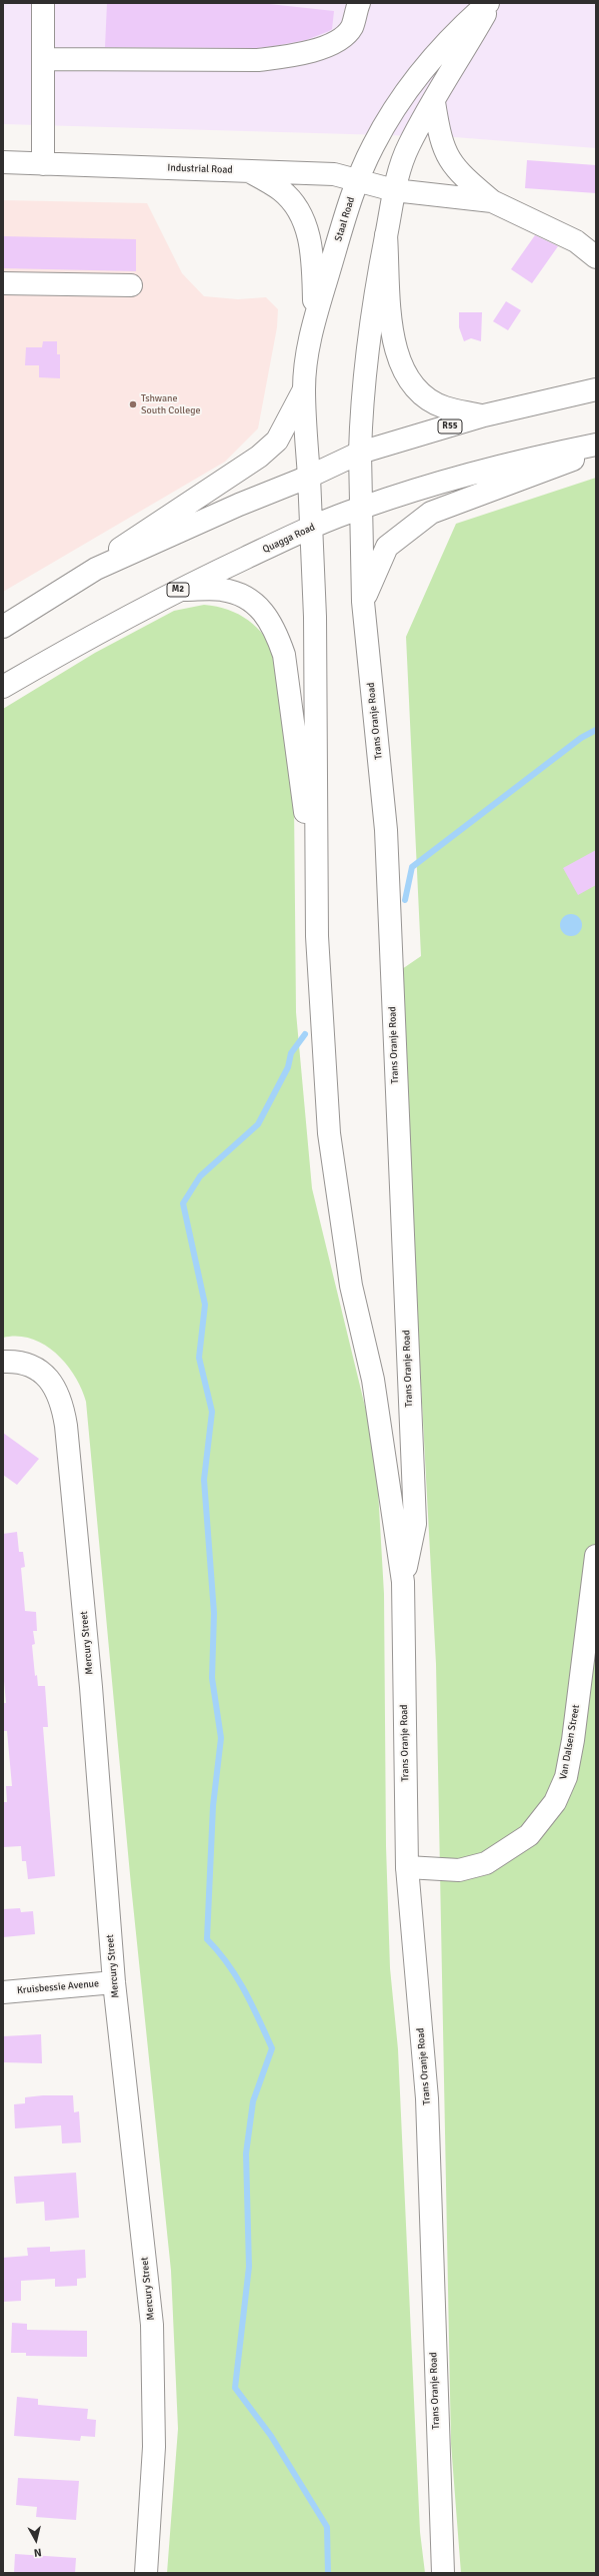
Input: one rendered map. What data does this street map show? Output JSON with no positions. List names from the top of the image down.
{
  "streets": {
    "main road": [
      "Industrial Road",
      "Staal Road",
      "R55",
      "Quagga Road",
      "M2",
      "Trans Oranje Road",
      "Mercury Street",
      "Van Dalsen Street",
      "Kruisbessie Avenue"
    ]
  },
  "crossings": [
    ["Industrial Road", "Staal Road"],
    ["Staal Road", "R55"],
    ["Staal Road", "Quagga Road"],
    ["Staal Road", "Trans Oranje Road"],
    ["R55", "Trans Oranje Road"],
    ["Quagga Road", "Trans Oranje Road"],
    ["Trans Oranje Road", "Van Dalsen Street"],
    ["Mercury Street", "Kruisbessie Avenue"]
  ],
  "places": ["Tshwane South College"],
  "north": "bottom"
}
